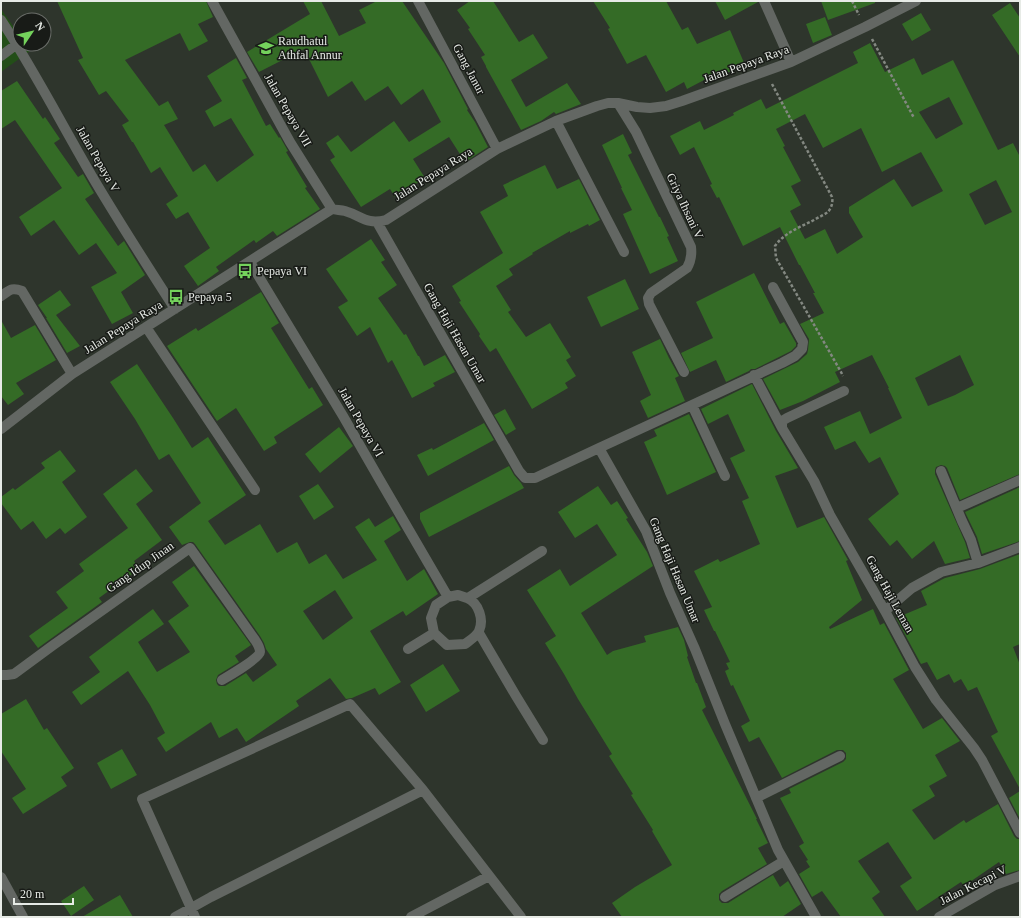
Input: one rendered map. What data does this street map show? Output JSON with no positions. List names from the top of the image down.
{
  "streets": {
    "street": [
      "Jalan Pepaya Raya",
      "Gang Janur",
      "Jalan Pepaya VII",
      "Jalan Pepaya V",
      "Griya Ihsani V",
      "Gang Haji Hasan Umar",
      "Jalan Pepaya VI",
      "Gang Idup Jinan",
      "Gang Haji Leman",
      "Jalan Kecapi V"
    ]
  },
  "crossings": [
    ["Jalan Pepaya Raya", "Gang Janur"],
    ["Jalan Pepaya Raya", "Jalan Pepaya VII"],
    ["Jalan Pepaya Raya", "Jalan Pepaya V"],
    ["Jalan Pepaya Raya", "Griya Ihsani V"],
    ["Jalan Pepaya Raya", "Gang Haji Hasan Umar"],
    ["Jalan Pepaya Raya", "Jalan Pepaya VI"]
  ],
  "places": {
    "school or university": ["Raudhatul Athfal Annur"],
    "bus stop": ["Pepaya VI", "Pepaya 5"]
  },
  "scale_bar": "20 m",
  "north": "top right"
}
